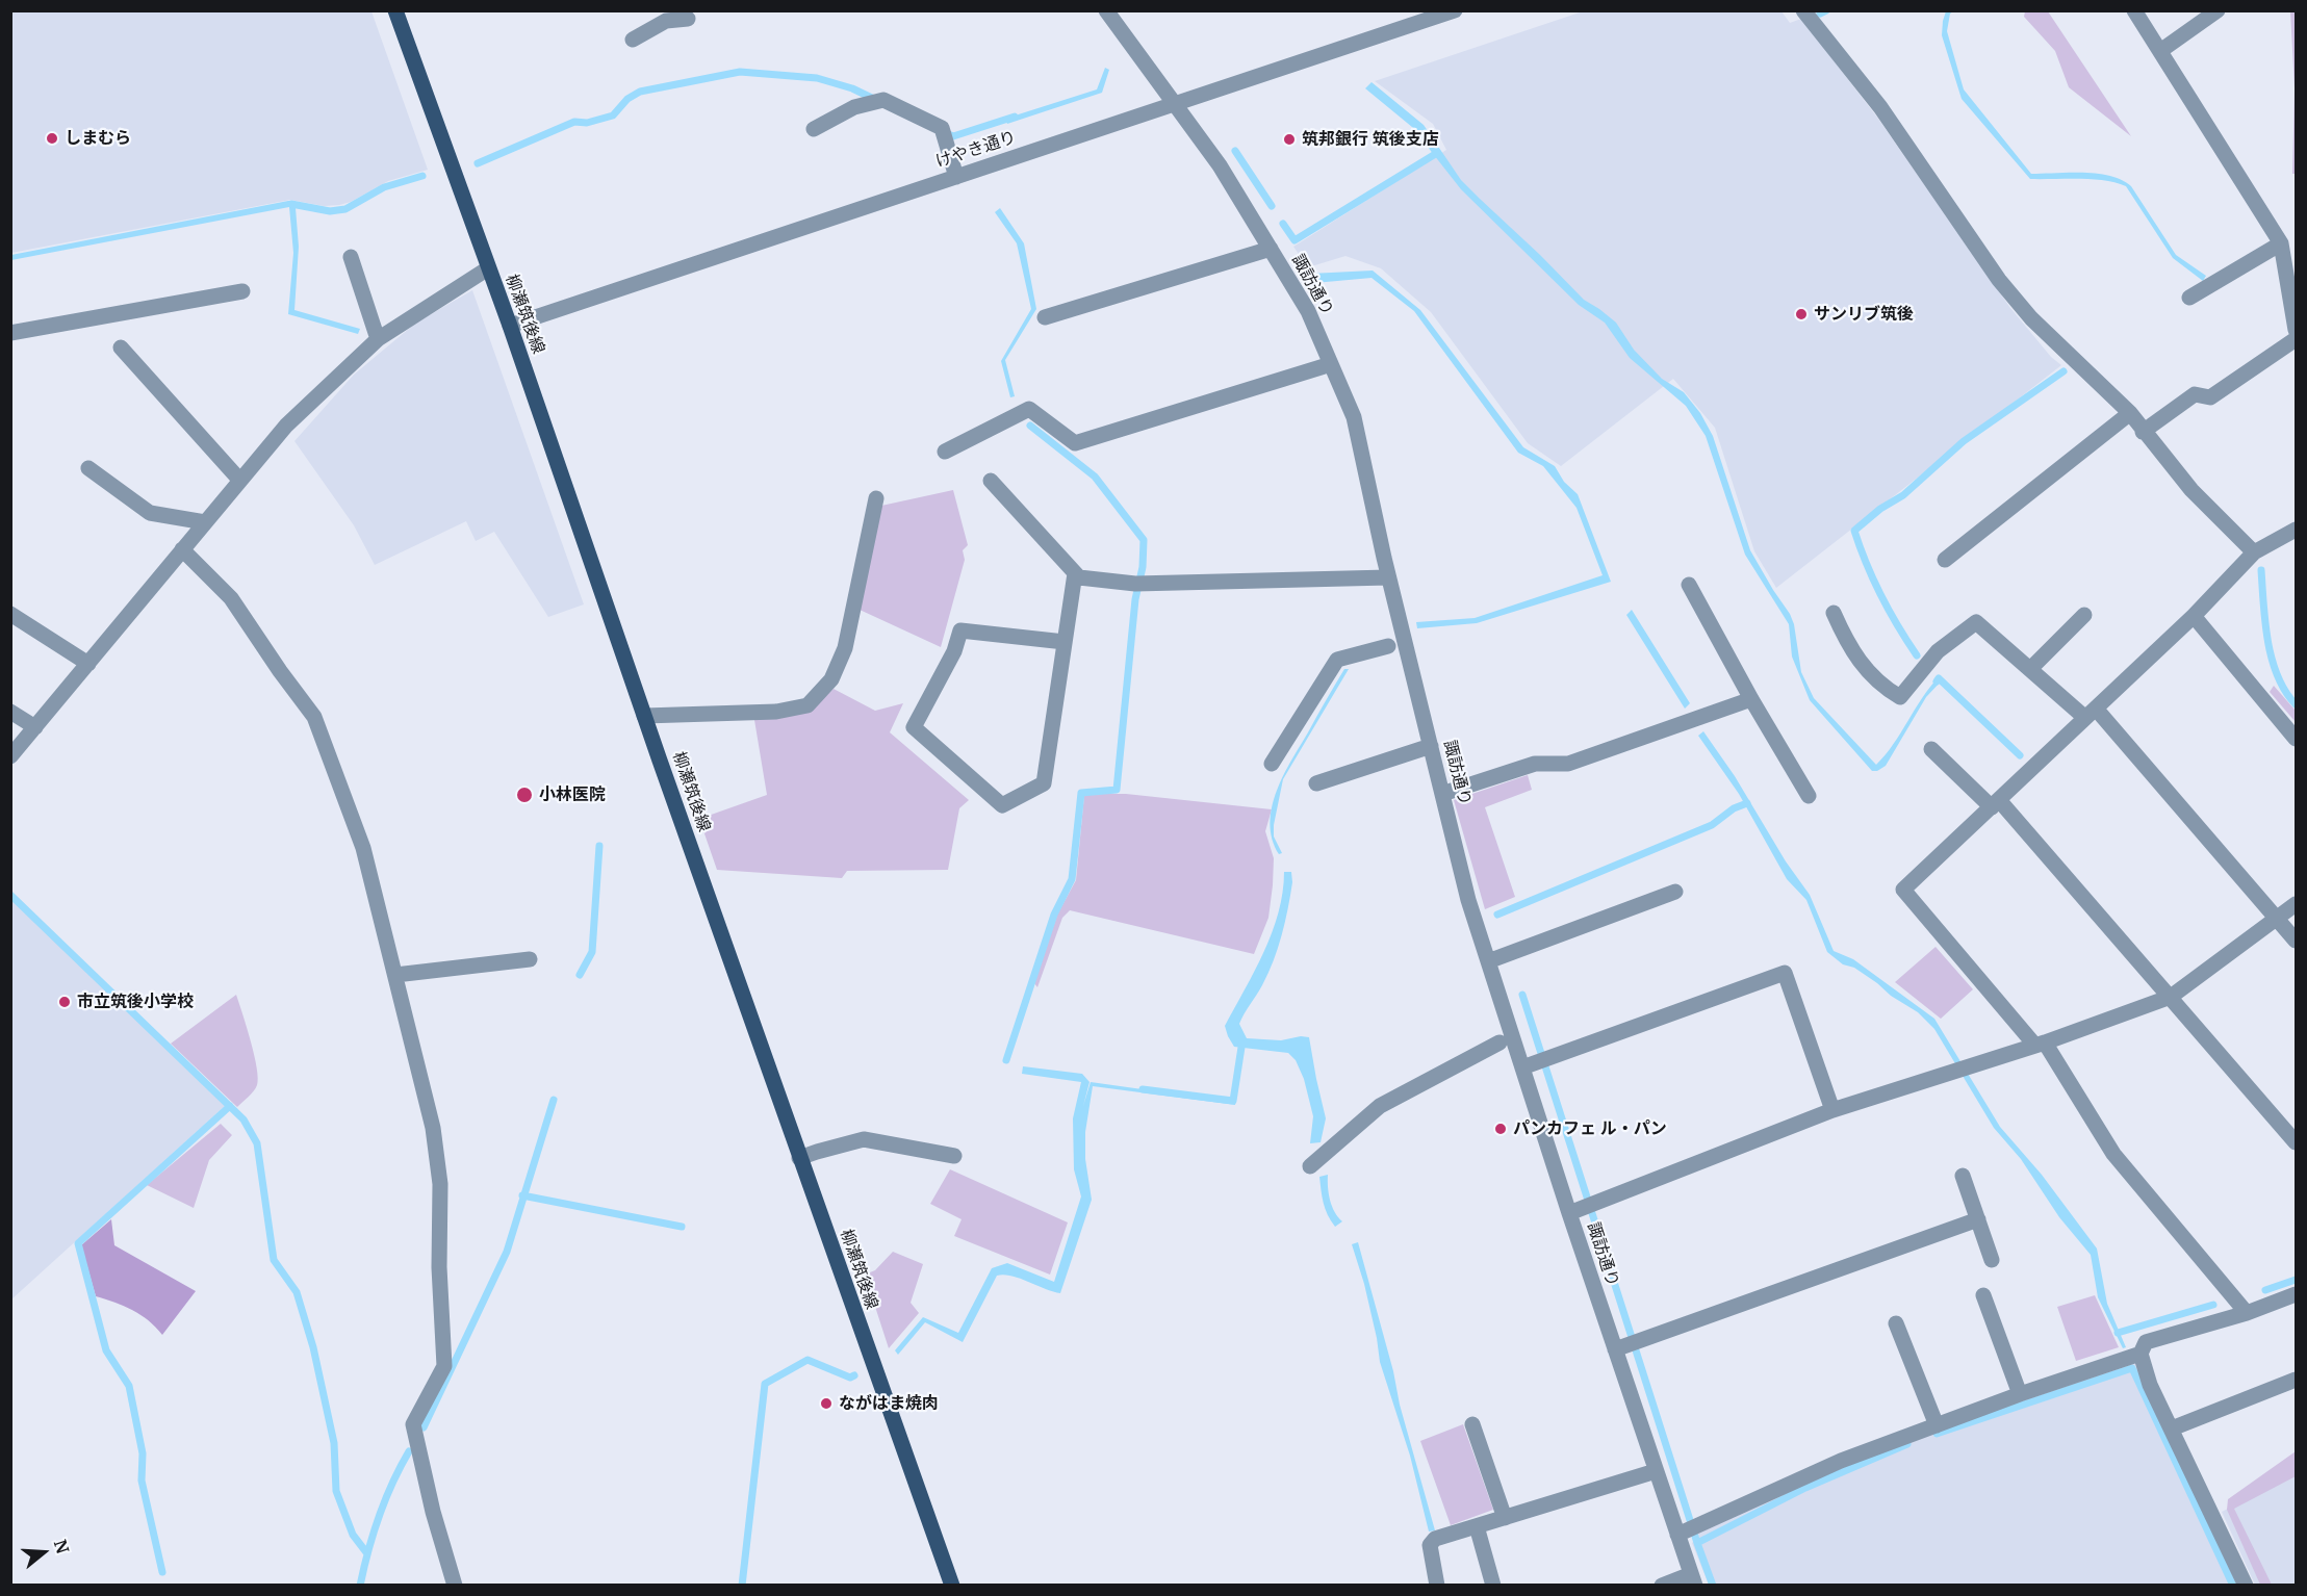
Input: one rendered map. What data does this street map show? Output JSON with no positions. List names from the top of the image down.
{
  "streets": {
    "main road": ["柳瀬筑後線"],
    "street": ["けやき通り", "諏訪通り"]
  },
  "crossings": [
    ["けやき通り", "諏訪通り"],
    ["けやき通り", "柳瀬筑後線"]
  ],
  "places": [
    "しまむら",
    "筑邦銀行 筑後支店",
    "サンリブ筑後",
    "小林医院",
    "市立筑後小学校",
    "パンカフェ ル・パン",
    "ながはま焼肉"
  ],
  "north": "right"
}
